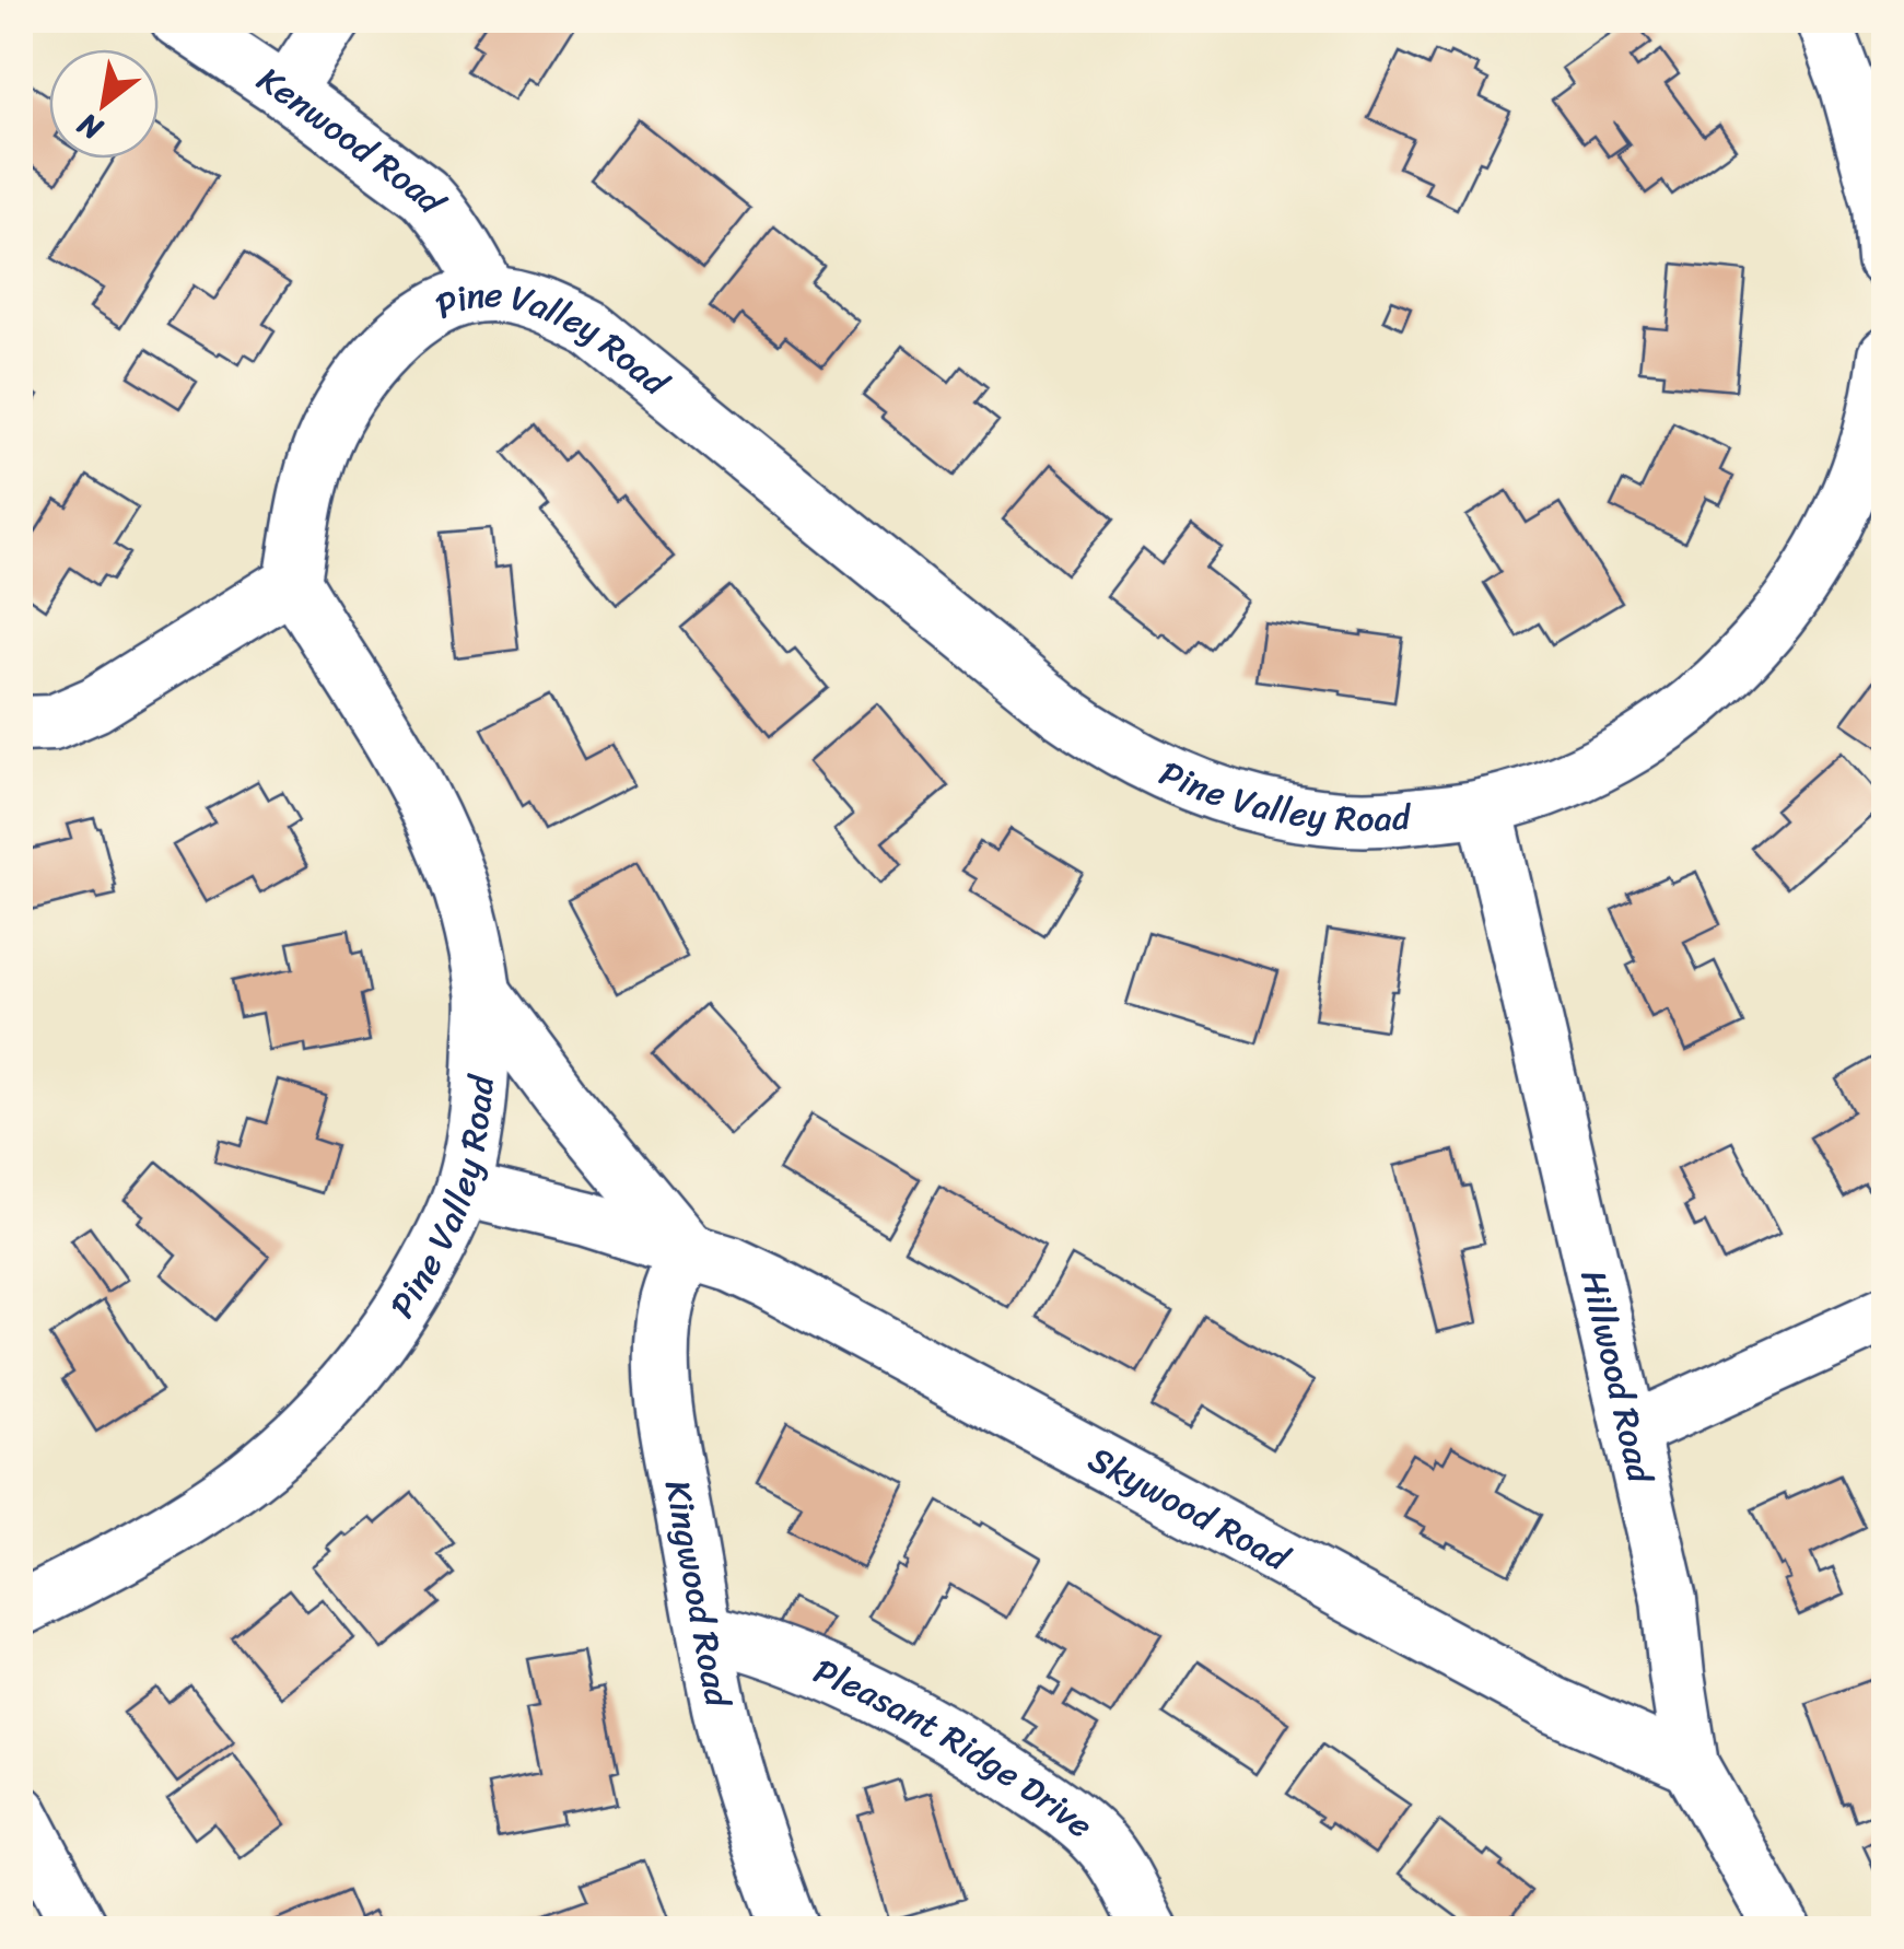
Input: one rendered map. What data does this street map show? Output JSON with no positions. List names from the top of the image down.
{
  "streets": {
    "street": [
      "Kenwood Road",
      "Pine Valley Road",
      "Hillwood Road",
      "Skywood Road",
      "Kingwood Road",
      "Pleasant Ridge Drive"
    ]
  },
  "crossings": [
    ["Kenwood Road", "Pine Valley Road"],
    ["Pine Valley Road", "Hillwood Road"],
    ["Pine Valley Road", "Skywood Road"],
    ["Hillwood Road", "Skywood Road"],
    ["Skywood Road", "Kingwood Road"],
    ["Kingwood Road", "Pleasant Ridge Drive"]
  ],
  "north": "bottom left"
}
